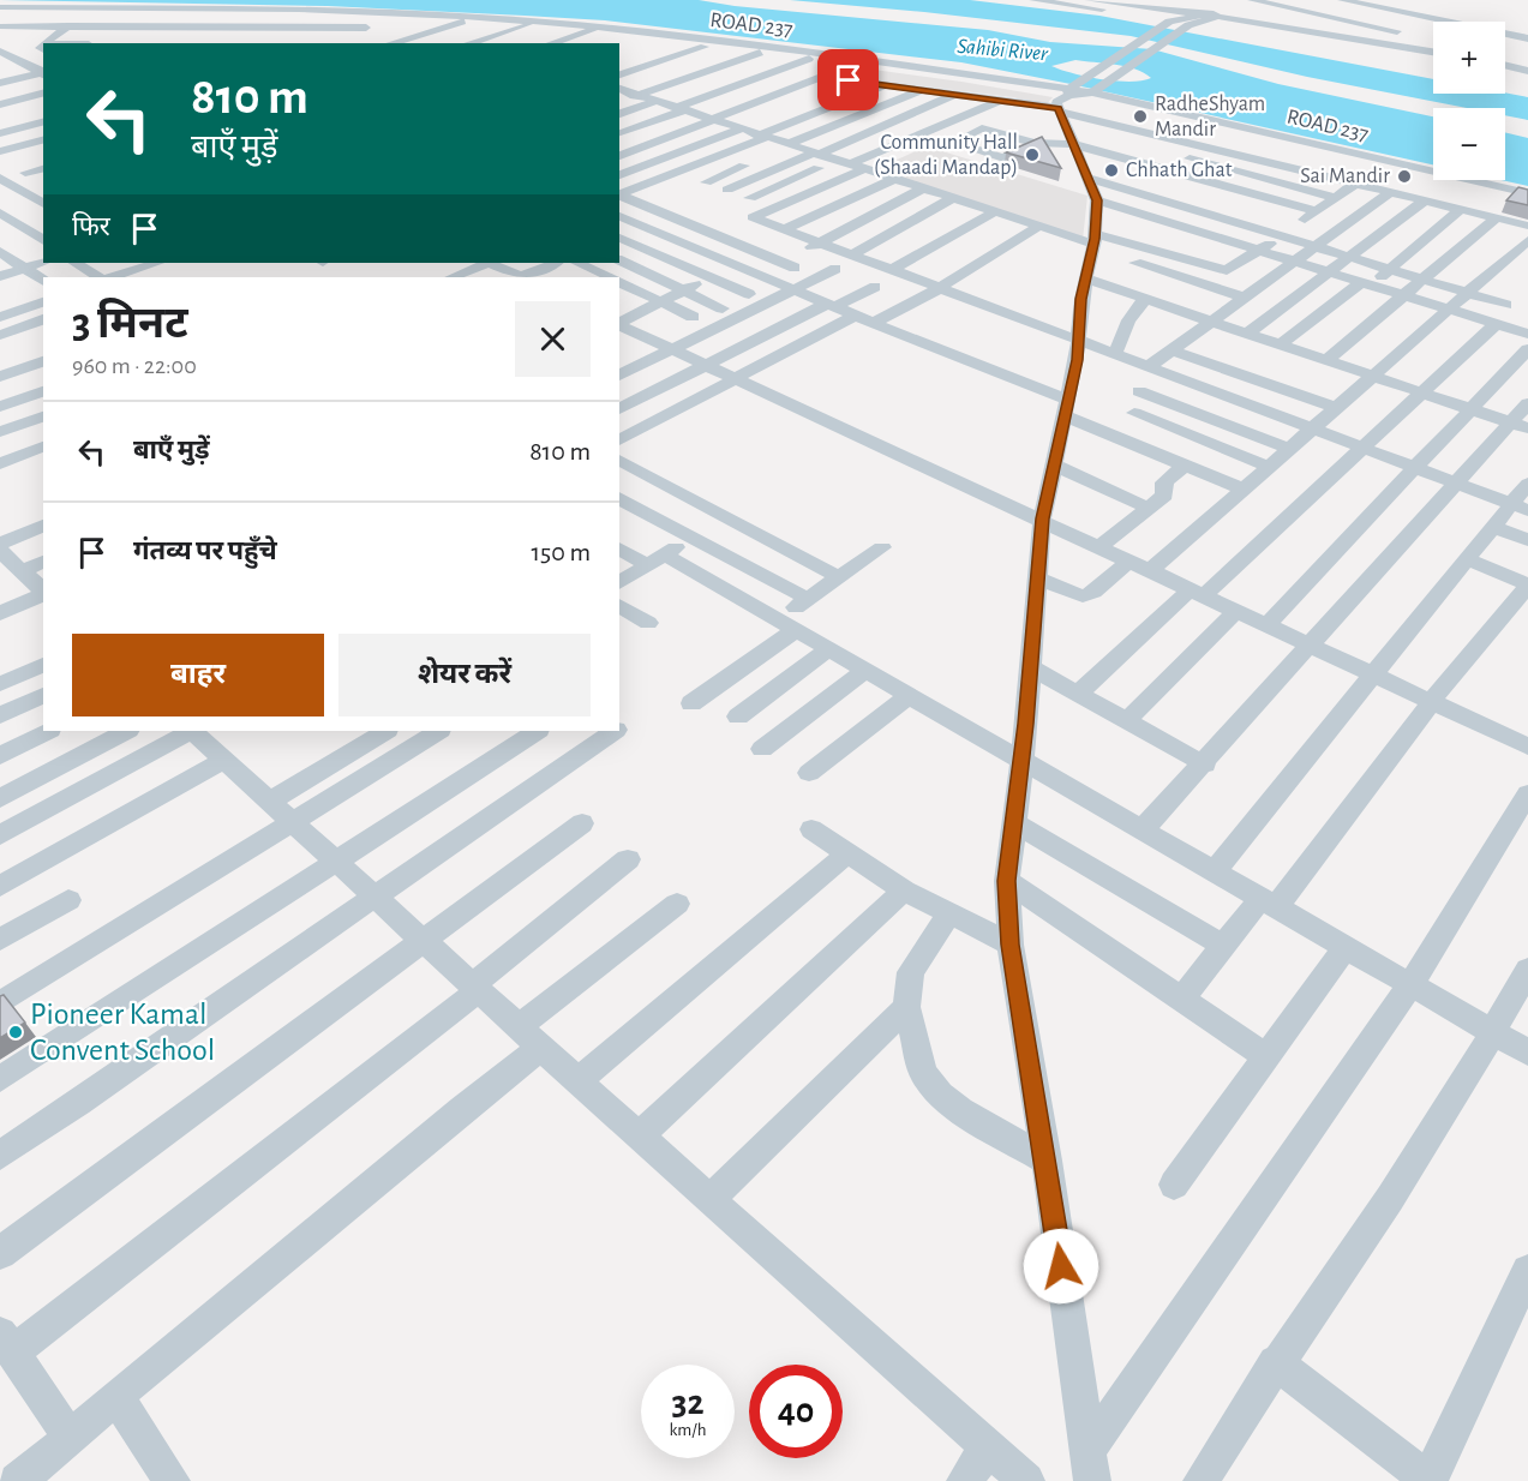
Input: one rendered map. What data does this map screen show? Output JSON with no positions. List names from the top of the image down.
{
  "streets": {
    "street": ["ROAD 237"]
  },
  "water": ["Sahibi River"],
  "places": [
    "RadheShyam Mandir",
    "Community Hall (Shaadi Mandap)",
    "Chhath Ghat",
    "Sai Mandir",
    "Pioneer Kamal Convent School"
  ],
  "page": {
    "map_buttons": ["+", "−"],
    "turn": ["810 m", "बाएँ मुड़ें"],
    "then": "फिर",
    "heading": ["3 मिनट", "960 m · 22:00"],
    "list": [
      {
        "name": "बाएँ मुड़ें",
        "value": "810 m"
      },
      {
        "name": "गंतव्य पर पहुँचे",
        "value": "150 m"
      }
    ],
    "buttons": ["बाहर", "शेयर करें"],
    "speed": "32 km/h",
    "limit": "40"
  }
}
